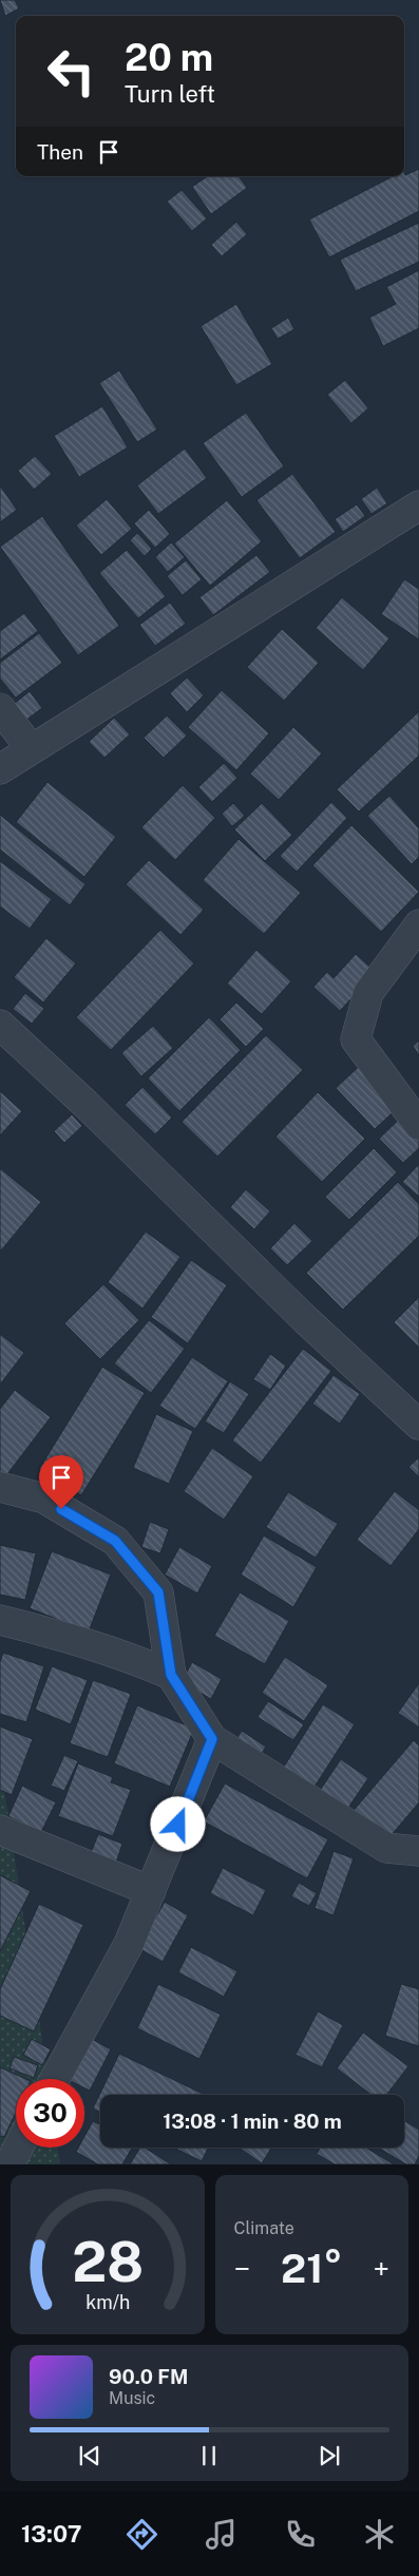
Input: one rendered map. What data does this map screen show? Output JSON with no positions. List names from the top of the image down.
{
  "page": {
    "turn": ["20 m", "Turn left"],
    "then": "Then",
    "limit": "30",
    "trip": "13:08 · 1 min · 80 m",
    "tile": "Climate",
    "heat": ["−", "21°", "+"],
    "song": ["90.0 FM", "Music"],
    "tabs": "13:07",
    "gauge": ["28", "km/h"]
  }
}
